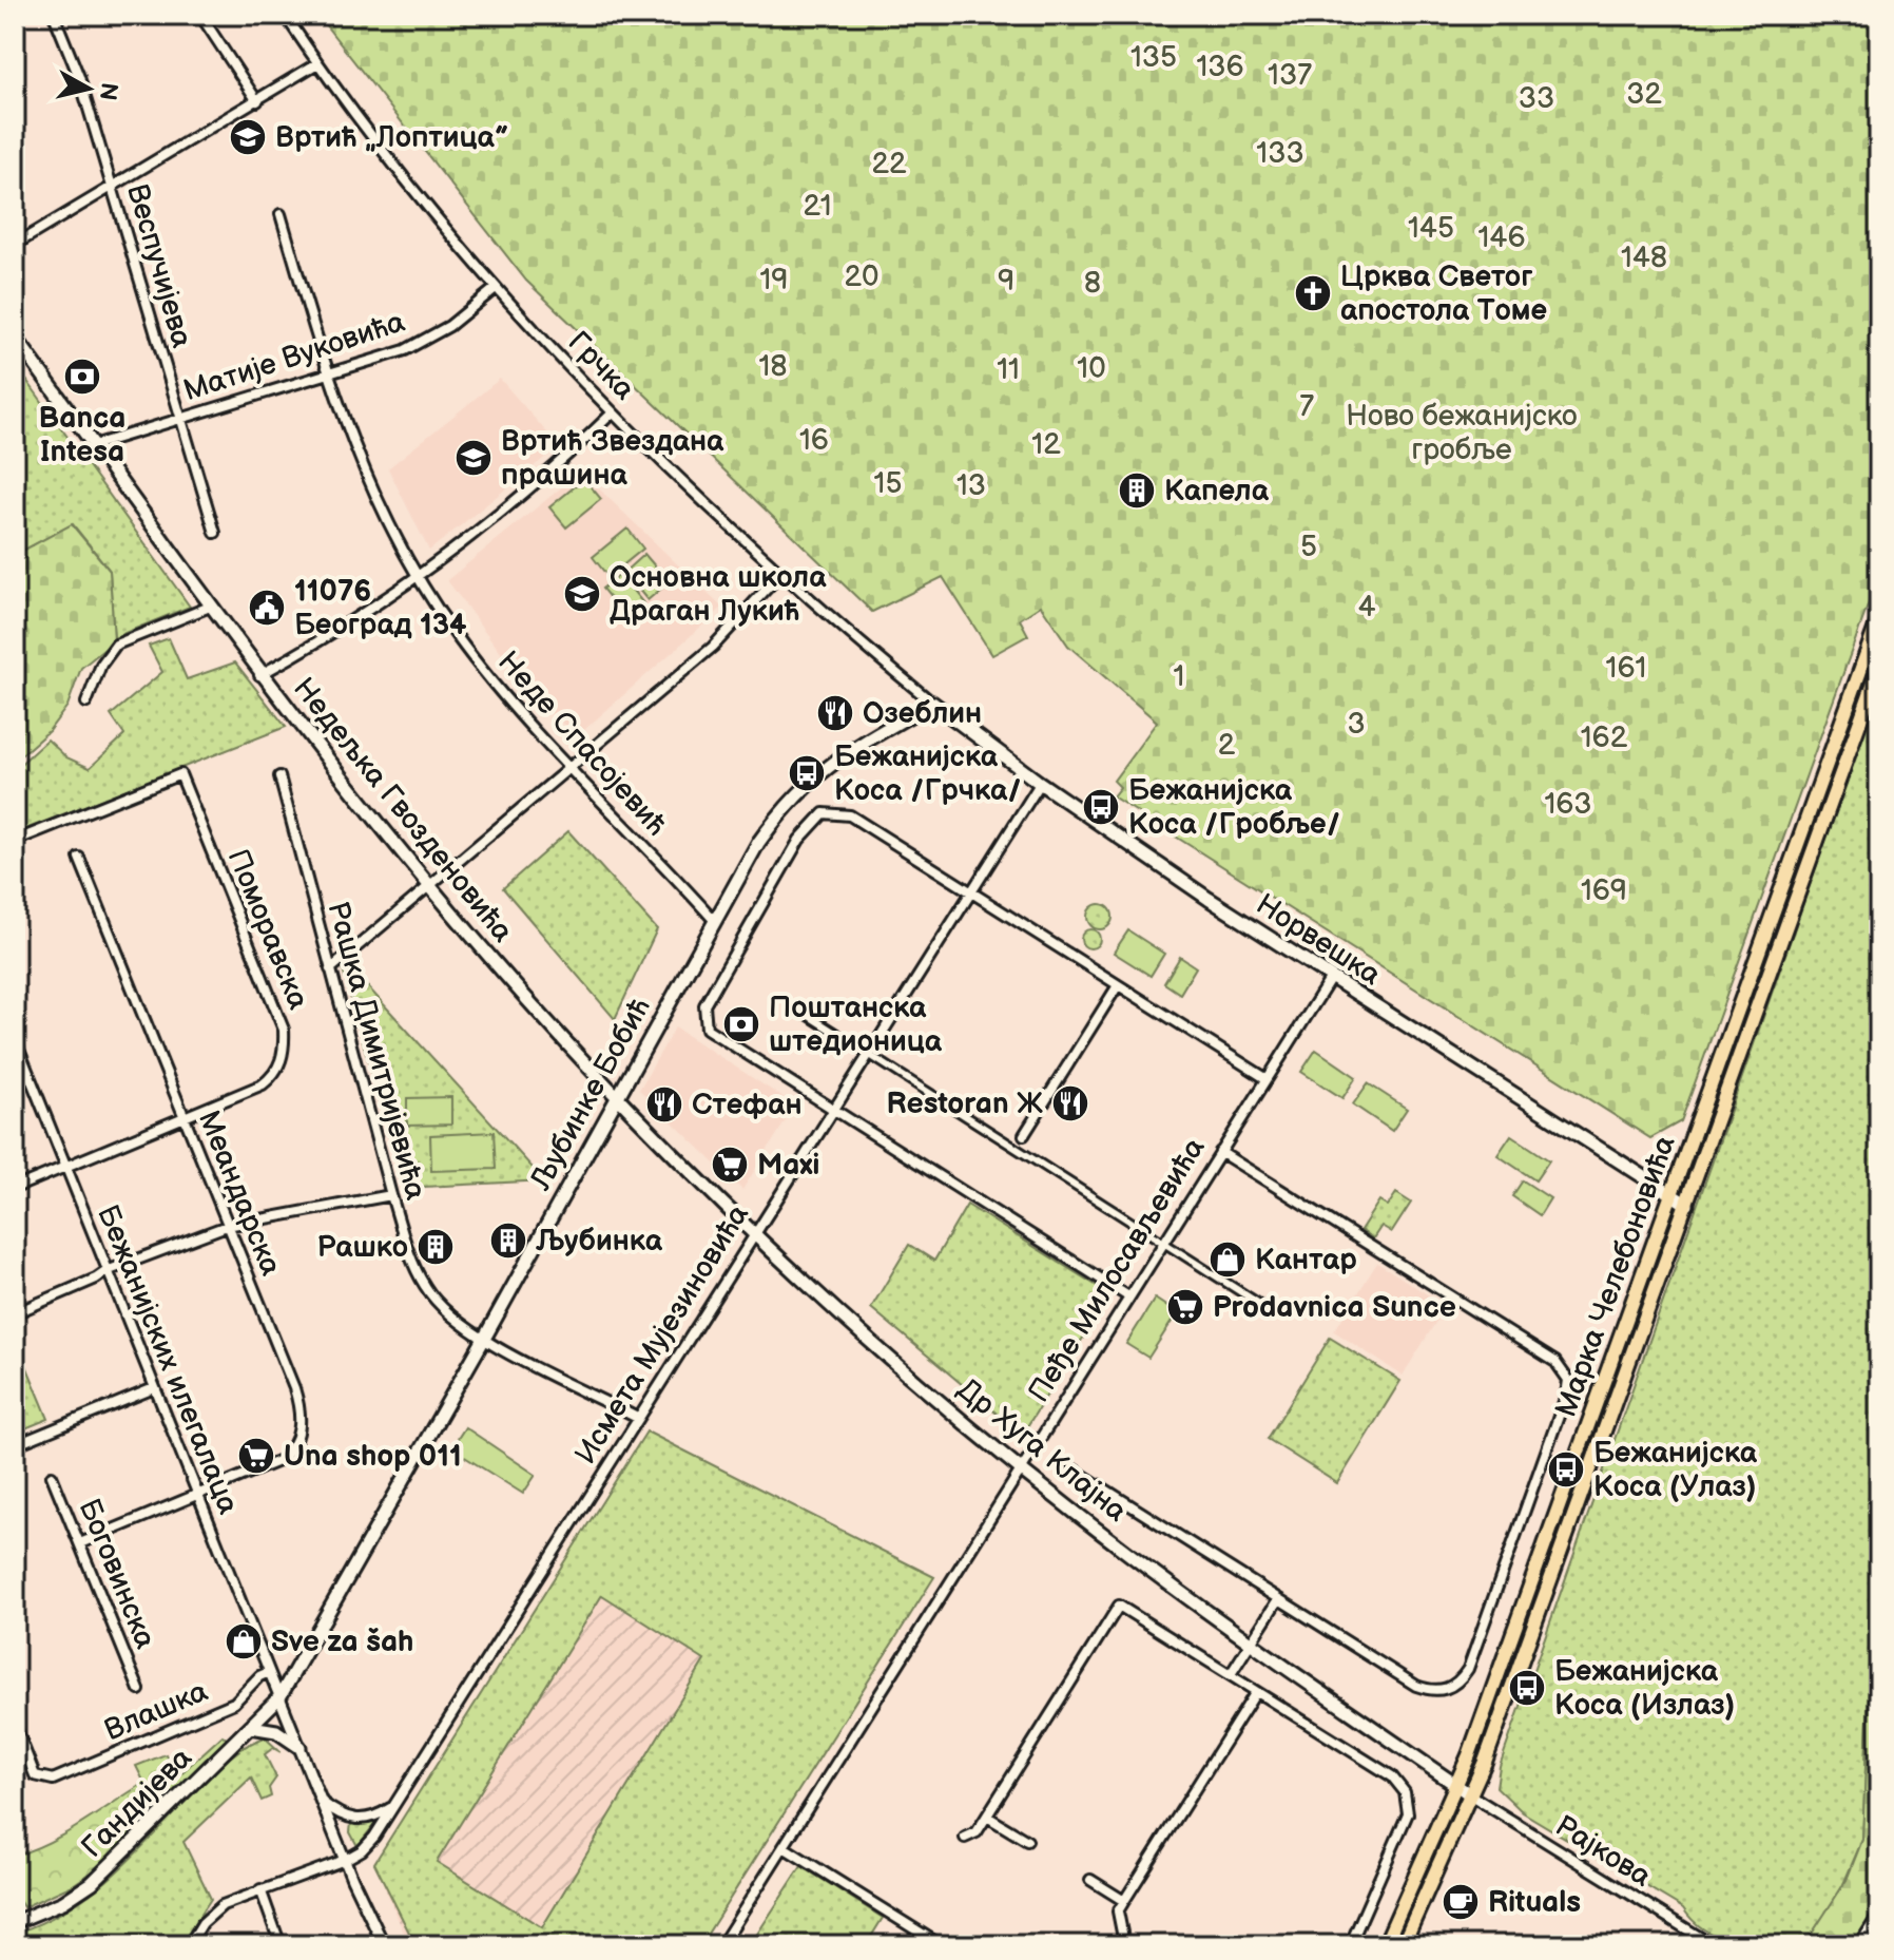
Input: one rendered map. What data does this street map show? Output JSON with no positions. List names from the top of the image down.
{
  "streets": {
    "main road": [
      "Недељка Гвозденовића",
      "Норвешка",
      "Љубинке Бобић",
      "Марка Челебоновића",
      "Др Хуга Клајна",
      "Гандијева"
    ],
    "street": [
      "Веспучијева",
      "Матије Вуковића",
      "Грчка",
      "Неде Спасојевић",
      "Поморавска",
      "Рашка Димитријевића",
      "Меандарска",
      "Пеђе Милосављевића",
      "Исмета Мујезиновића",
      "Бежанијских илегалаца",
      "Боговинска",
      "Влашка",
      "Рајкова"
    ]
  },
  "crossings": [
    ["Веспучијева", "Матије Вуковића"],
    ["Матије Вуковића", "Грчка"],
    ["Матије Вуковића", "Неде Спасојевић"],
    ["Матије Вуковића", "Недељка Гвозденовића"],
    ["Грчка", "Норвешка"],
    ["Грчка", "Љубинке Бобић"],
    ["Неде Спасојевић", "Љубинке Бобић"],
    ["Недељка Гвозденовића", "Љубинке Бобић"],
    ["Недељка Гвозденовића", "Др Хуга Клајна"],
    ["Поморавска", "Меандарска"],
    ["Поморавска", "Бежанијских илегалаца"],
    ["Норвешка", "Љубинке Бобић"],
    ["Норвешка", "Пеђе Милосављевића"],
    ["Норвешка", "Марка Челебоновића"],
    ["Норвешка", "Исмета Мујезиновића"],
    ["Рашка Димитријевића", "Љубинке Бобић"],
    ["Рашка Димитријевића", "Исмета Мујезиновића"],
    ["Љубинке Бобић", "Бежанијских илегалаца"],
    ["Љубинке Бобић", "Др Хуга Клајна"],
    ["Љубинке Бобић", "Гандијева"],
    ["Меандарска", "Бежанијских илегалаца"],
    ["Меандарска", "Боговинска"],
    ["Пеђе Милосављевића", "Др Хуга Клајна"],
    ["Марка Челебоновића", "Др Хуга Клајна"],
    ["Марка Челебоновића", "Рајкова"],
    ["Исмета Мујезиновића", "Др Хуга Клајна"],
    ["Бежанијских илегалаца", "Влашка"],
    ["Бежанијских илегалаца", "Гандијева"],
    ["Др Хуга Клајна", "Рајкова"]
  ],
  "parks": [
    "135",
    "136",
    "137",
    "32",
    "33",
    "133",
    "22",
    "21",
    "145",
    "146",
    "148",
    "20",
    "19",
    "9",
    "8",
    "18",
    "10",
    "11",
    "7",
    "Ново бежанијско гробље",
    "16",
    "12",
    "15",
    "13",
    "5",
    "4",
    "161",
    "1",
    "3",
    "162",
    "2",
    "163",
    "169"
  ],
  "places": {
    "school or university": ["Вртић „Лоптица”", "Вртић Звездана прашина", "Основна школа Драган Лукић"],
    "church": ["Црква Светог апостола Томе"],
    "bank": ["Banca Intesa", "Поштанска штедионица"],
    "building": ["Капела", "Љубинка", "Рашко"],
    "public building": ["11076 Београд 134"],
    "restaurant": ["Озеблин", "Restoran Ж", "Стефан"],
    "bus stop": [
      "Бежанијска Коса /Грчка/",
      "Бежанијска Коса /Гробље/",
      "Бежанијска Коса (Улаз)",
      "Бежанијска Коса (Излаз)"
    ],
    "supermarket": ["Maxi", "Prodavnica Sunce", "Una shop 011"],
    "shop": ["Кантар", "Sve za šah"],
    "cafe": ["Rituals"]
  },
  "north": "right"
}
